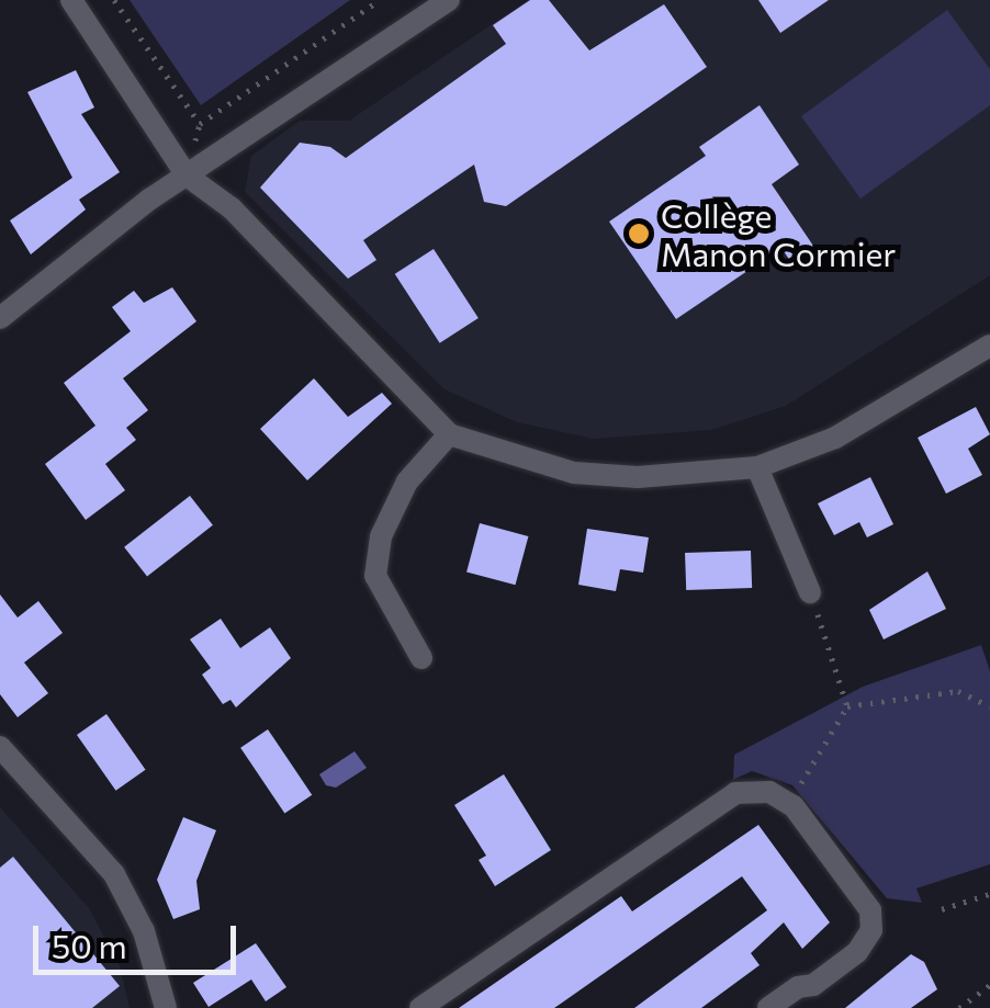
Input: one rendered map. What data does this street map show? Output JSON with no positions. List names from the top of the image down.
{
  "places": ["Collège Manon Cormier"],
  "scale_bar": "50 m"
}
